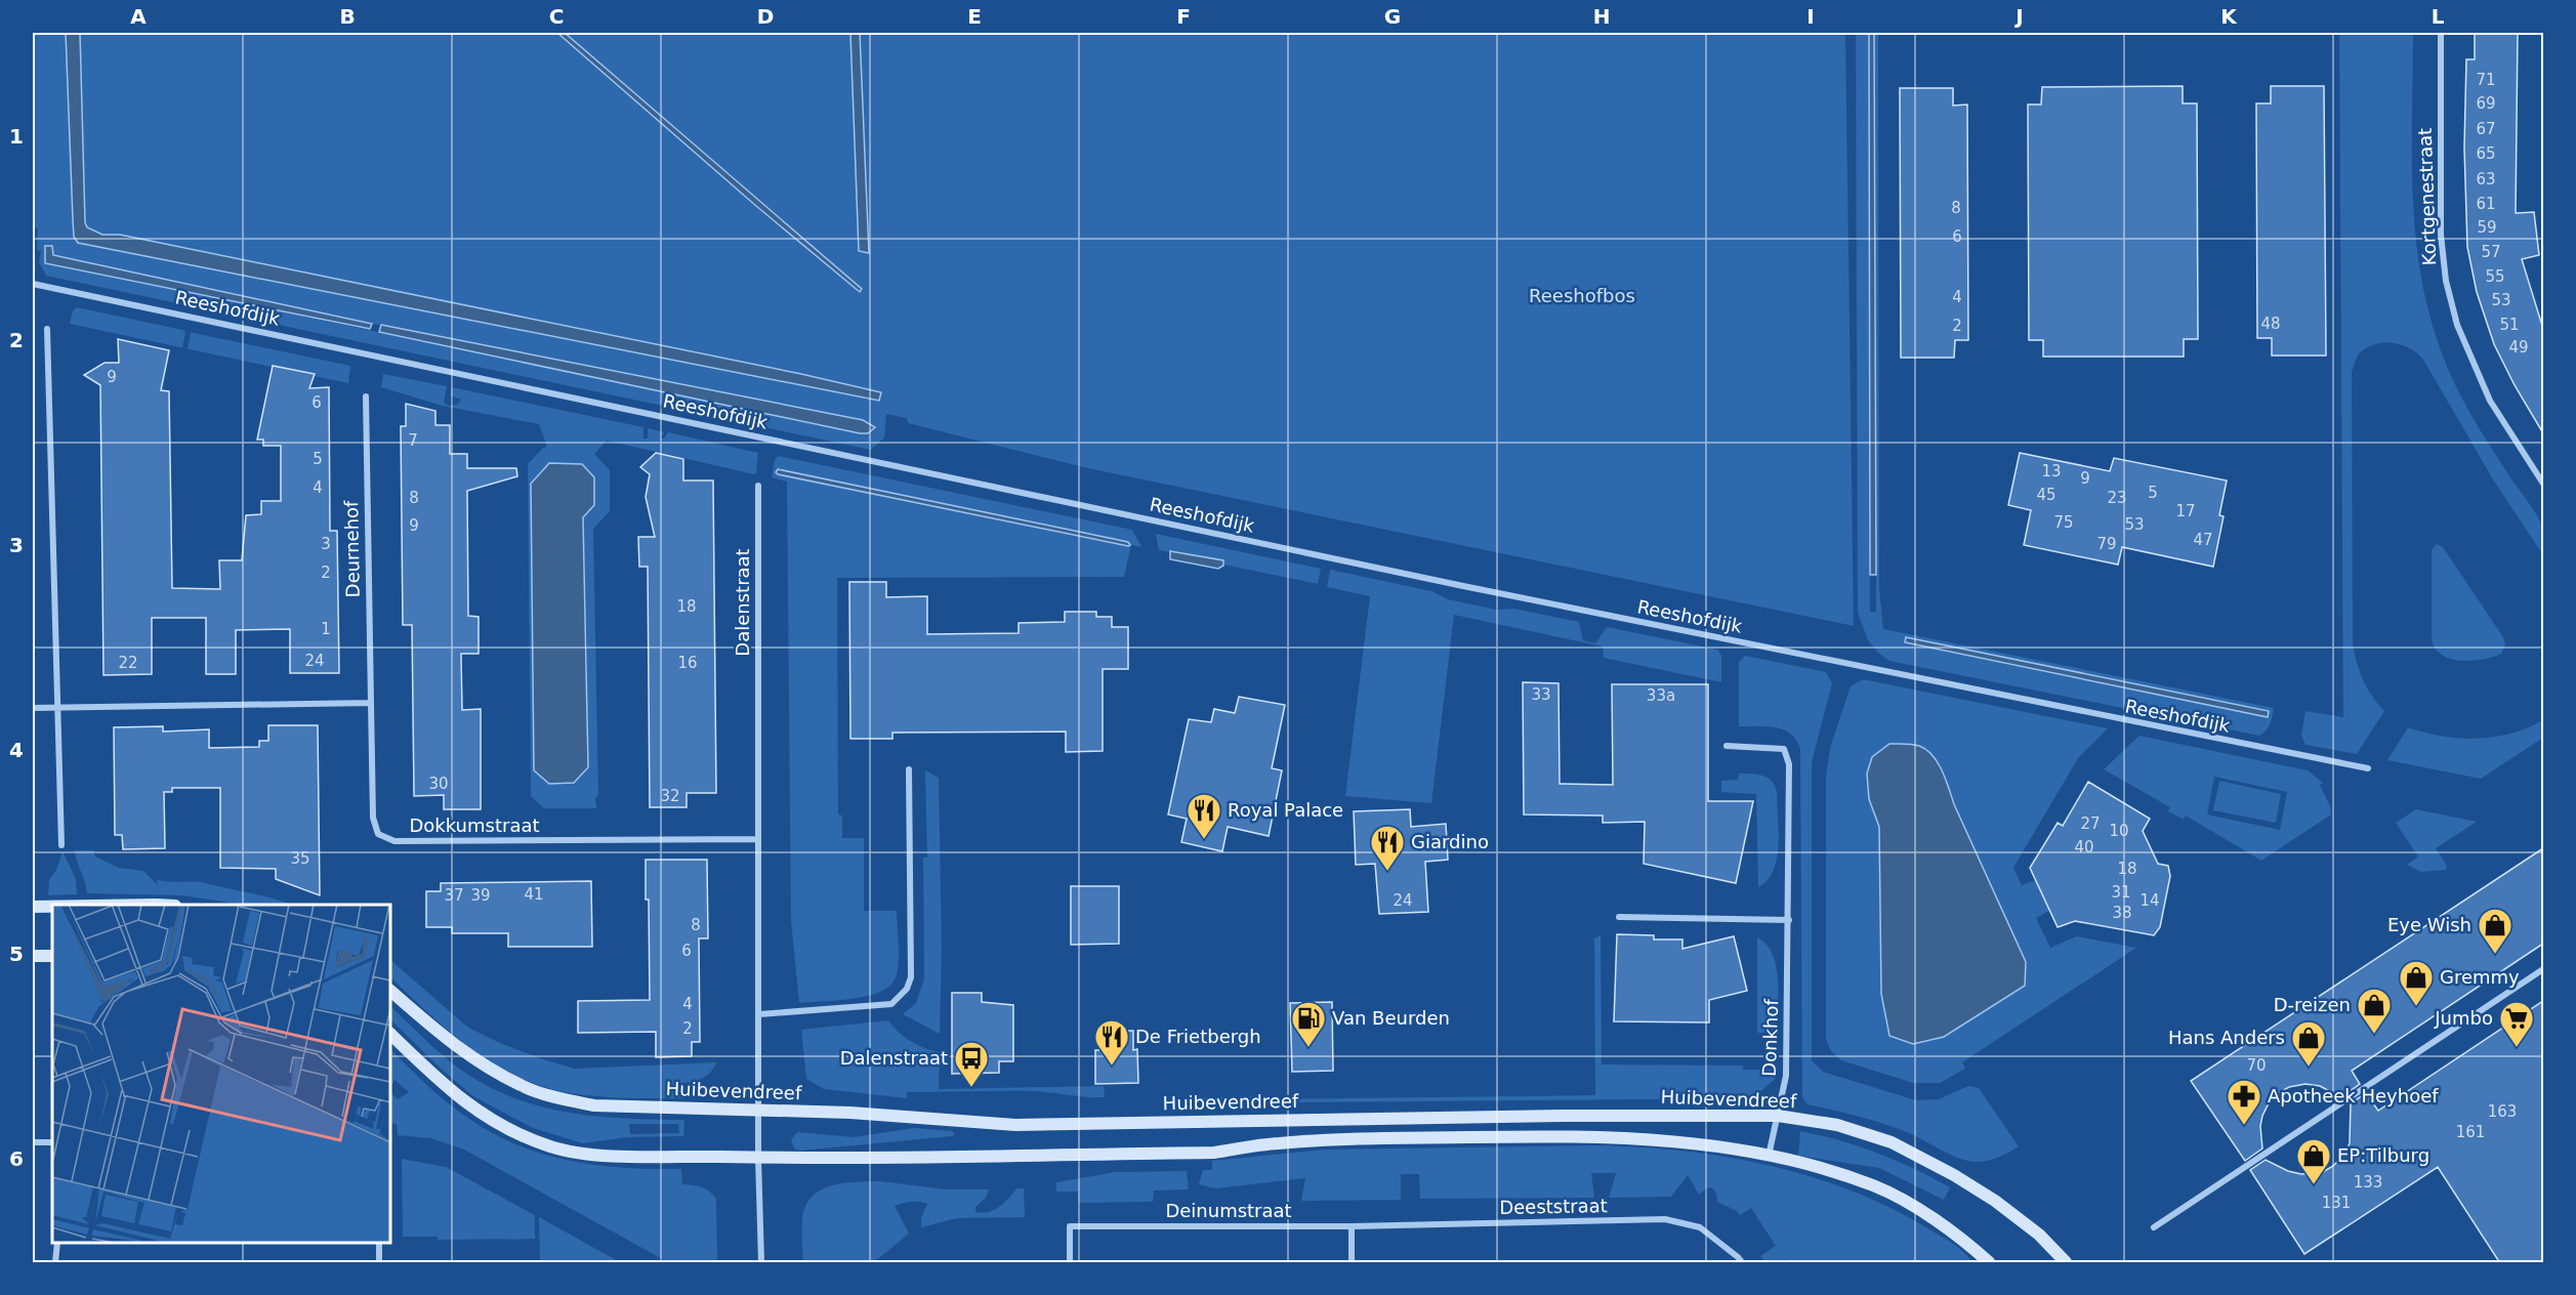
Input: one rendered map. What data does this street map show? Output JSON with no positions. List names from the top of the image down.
{
  "streets": {
    "street": [
      "Kortgenestraat",
      "Reeshofdijk",
      "Deurnehof",
      "Dalenstraat",
      "Dokkumstraat",
      "Donkhof",
      "Huibevendreef",
      "Deeststraat",
      "Deinumstraat"
    ]
  },
  "crossings": [
    ["Deurnehof", "Dokkumstraat"],
    ["Dalenstraat", "Dokkumstraat"],
    ["Dalenstraat", "Huibevendreef"],
    ["Donkhof", "Huibevendreef"],
    ["Deeststraat", "Deinumstraat"]
  ],
  "parks": ["Reeshofbos"],
  "places": {
    "restaurant": ["Royal Palace", "Giardino", "De Frietbergh"],
    "shop": [
      "Eye Wish",
      "Gremmy",
      "D-reizen",
      "Hans Anders",
      "EP:Tilburg"
    ],
    "fuel station": ["Van Beurden"],
    "supermarket": ["Jumbo"],
    "bus stop": ["Dalenstraat"],
    "pharmacy": ["Apotheek Heyhoef"]
  },
  "house_numbers": [
    "71",
    "69",
    "67",
    "65",
    "63",
    "61",
    "8",
    "59",
    "6",
    "57",
    "55",
    "4",
    "53",
    "48",
    "51",
    "2",
    "49",
    "9",
    "6",
    "7",
    "5",
    "13",
    "9",
    "4",
    "5",
    "45",
    "8",
    "23",
    "17",
    "75",
    "53",
    "9",
    "47",
    "3",
    "79",
    "2",
    "18",
    "1",
    "24",
    "22",
    "16",
    "33",
    "33a",
    "30",
    "32",
    "27",
    "10",
    "40",
    "35",
    "18",
    "31",
    "41",
    "37",
    "39",
    "24",
    "14",
    "38",
    "8",
    "6",
    "4",
    "2",
    "70",
    "163",
    "161",
    "133",
    "131"
  ],
  "grid": {
    "columns": [
      "A",
      "B",
      "C",
      "D",
      "E",
      "F",
      "G",
      "H",
      "I",
      "J",
      "K",
      "L"
    ],
    "rows": [
      "1",
      "2",
      "3",
      "4",
      "5",
      "6"
    ]
  }
}
